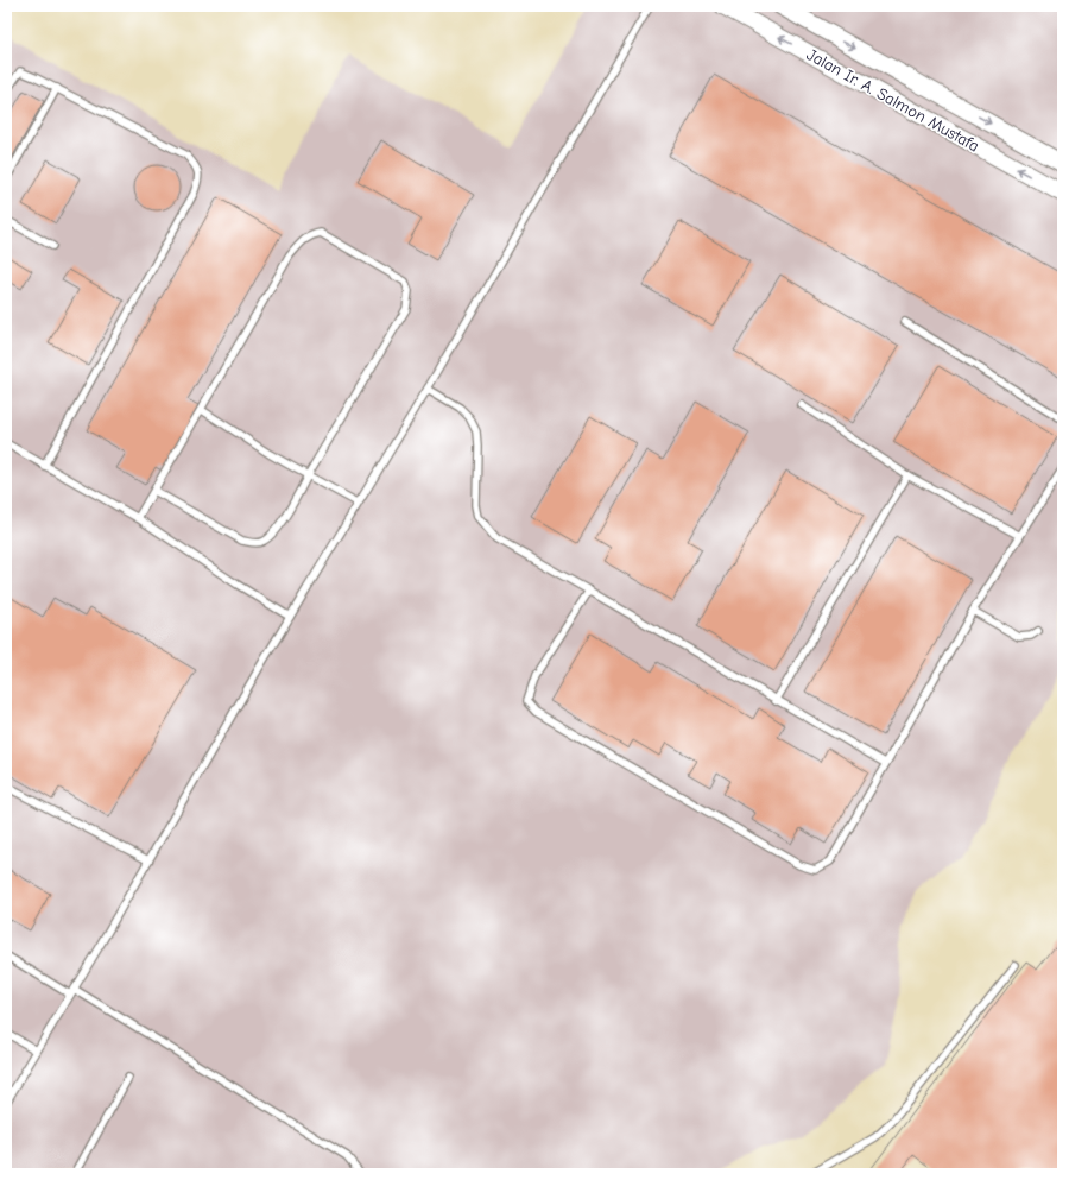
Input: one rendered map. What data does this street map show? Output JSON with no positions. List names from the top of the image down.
{
  "streets": {
    "street": ["Jalan Ir. A. Salmon Mustafa"]
  }
}
